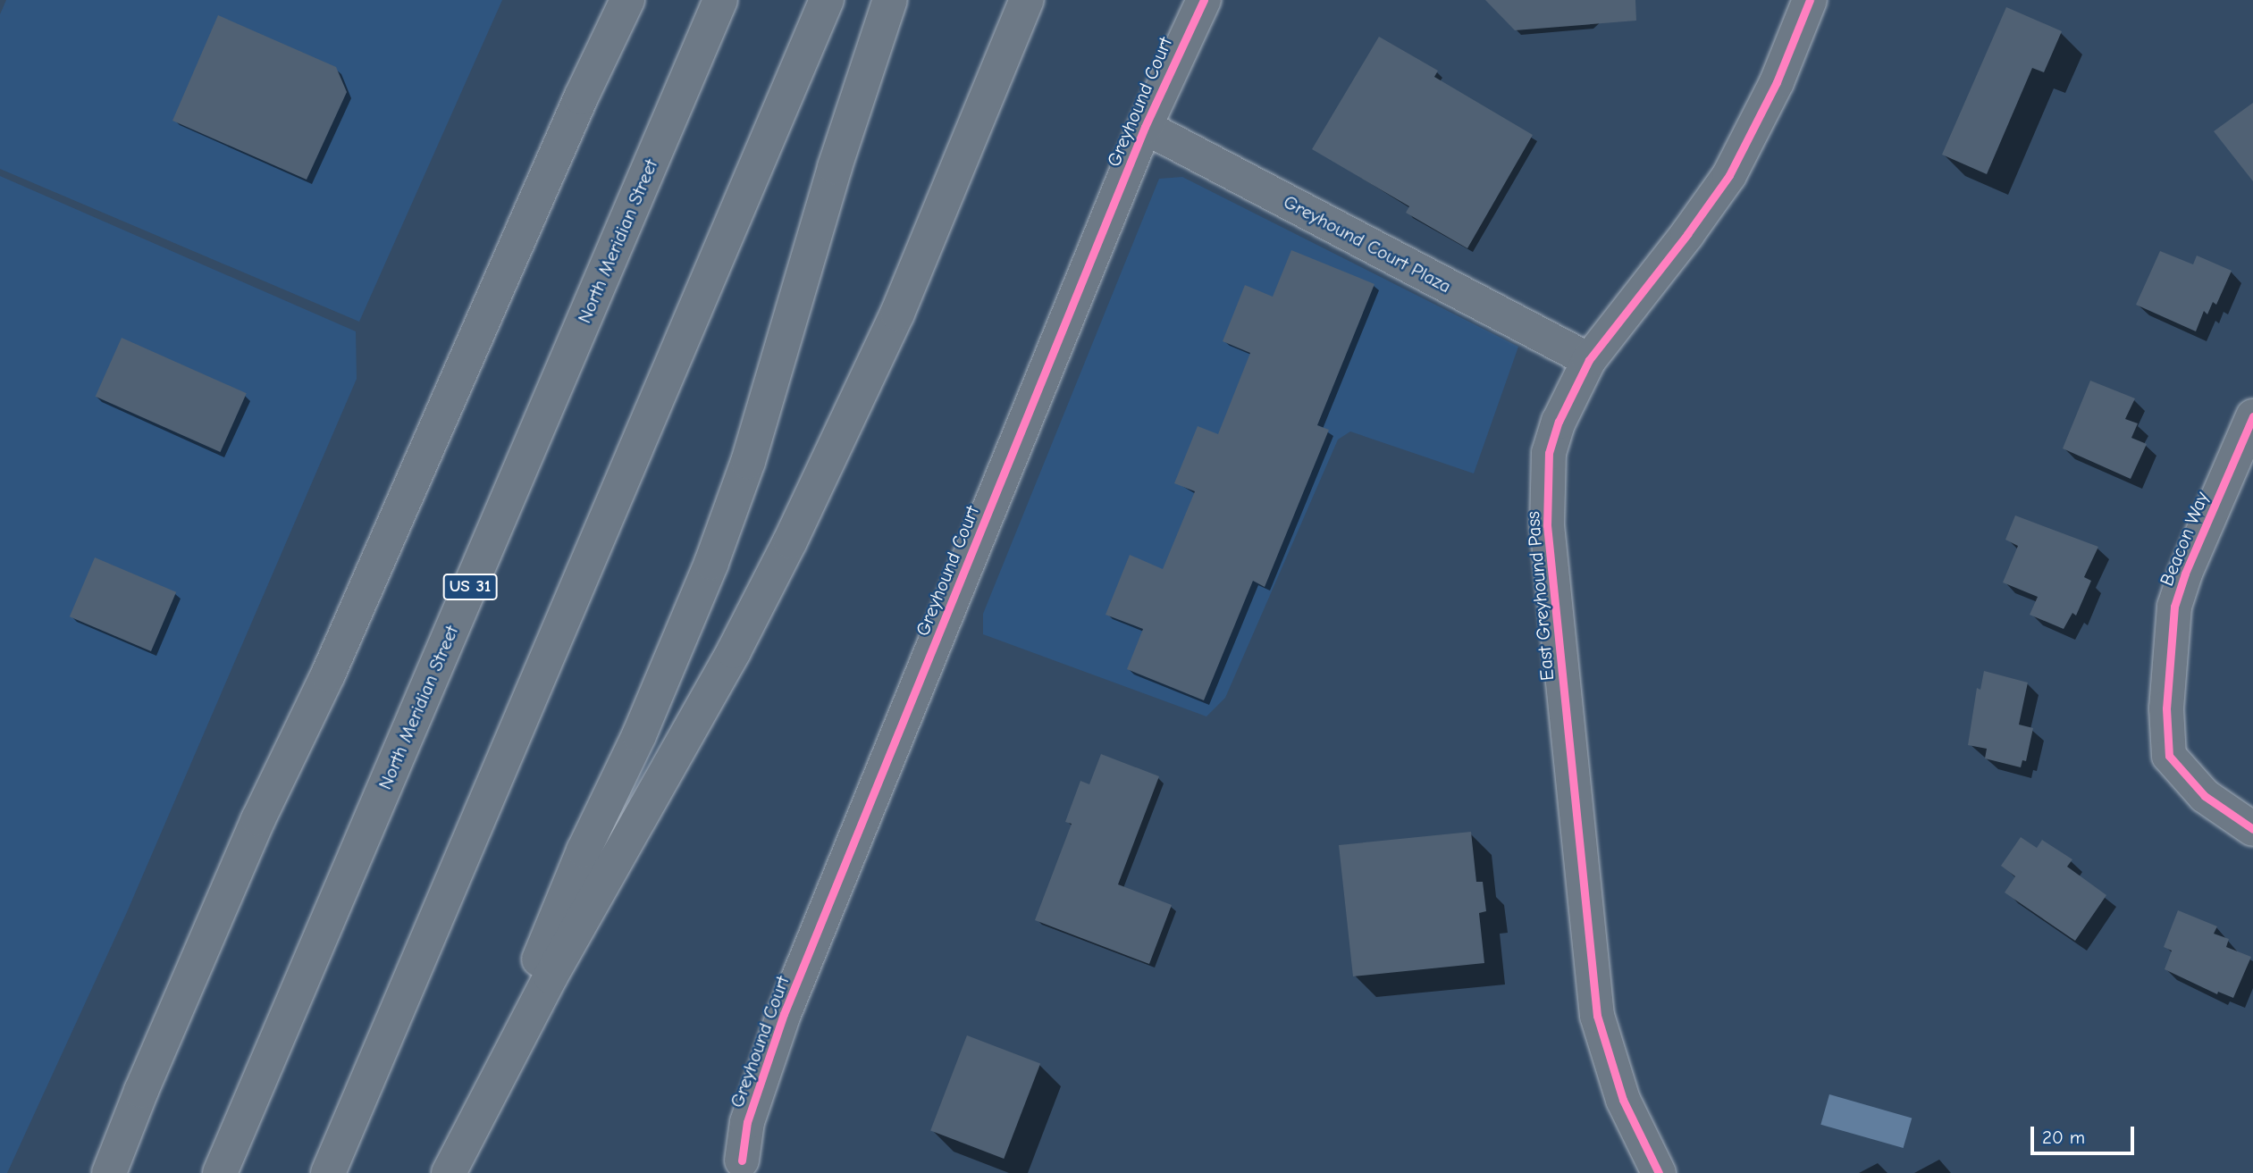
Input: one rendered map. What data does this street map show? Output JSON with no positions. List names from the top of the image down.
{
  "streets": {
    "main road": [
      "Greyhound Court",
      "North Meridian Street",
      "Greyhound Court Plaza",
      "Beacon Way",
      "US 31",
      "East Greyhound Pass"
    ]
  },
  "crossings": [
    ["Greyhound Court", "Greyhound Court Plaza"],
    ["Greyhound Court Plaza", "East Greyhound Pass"]
  ],
  "scale_bar": "20 m"
}
